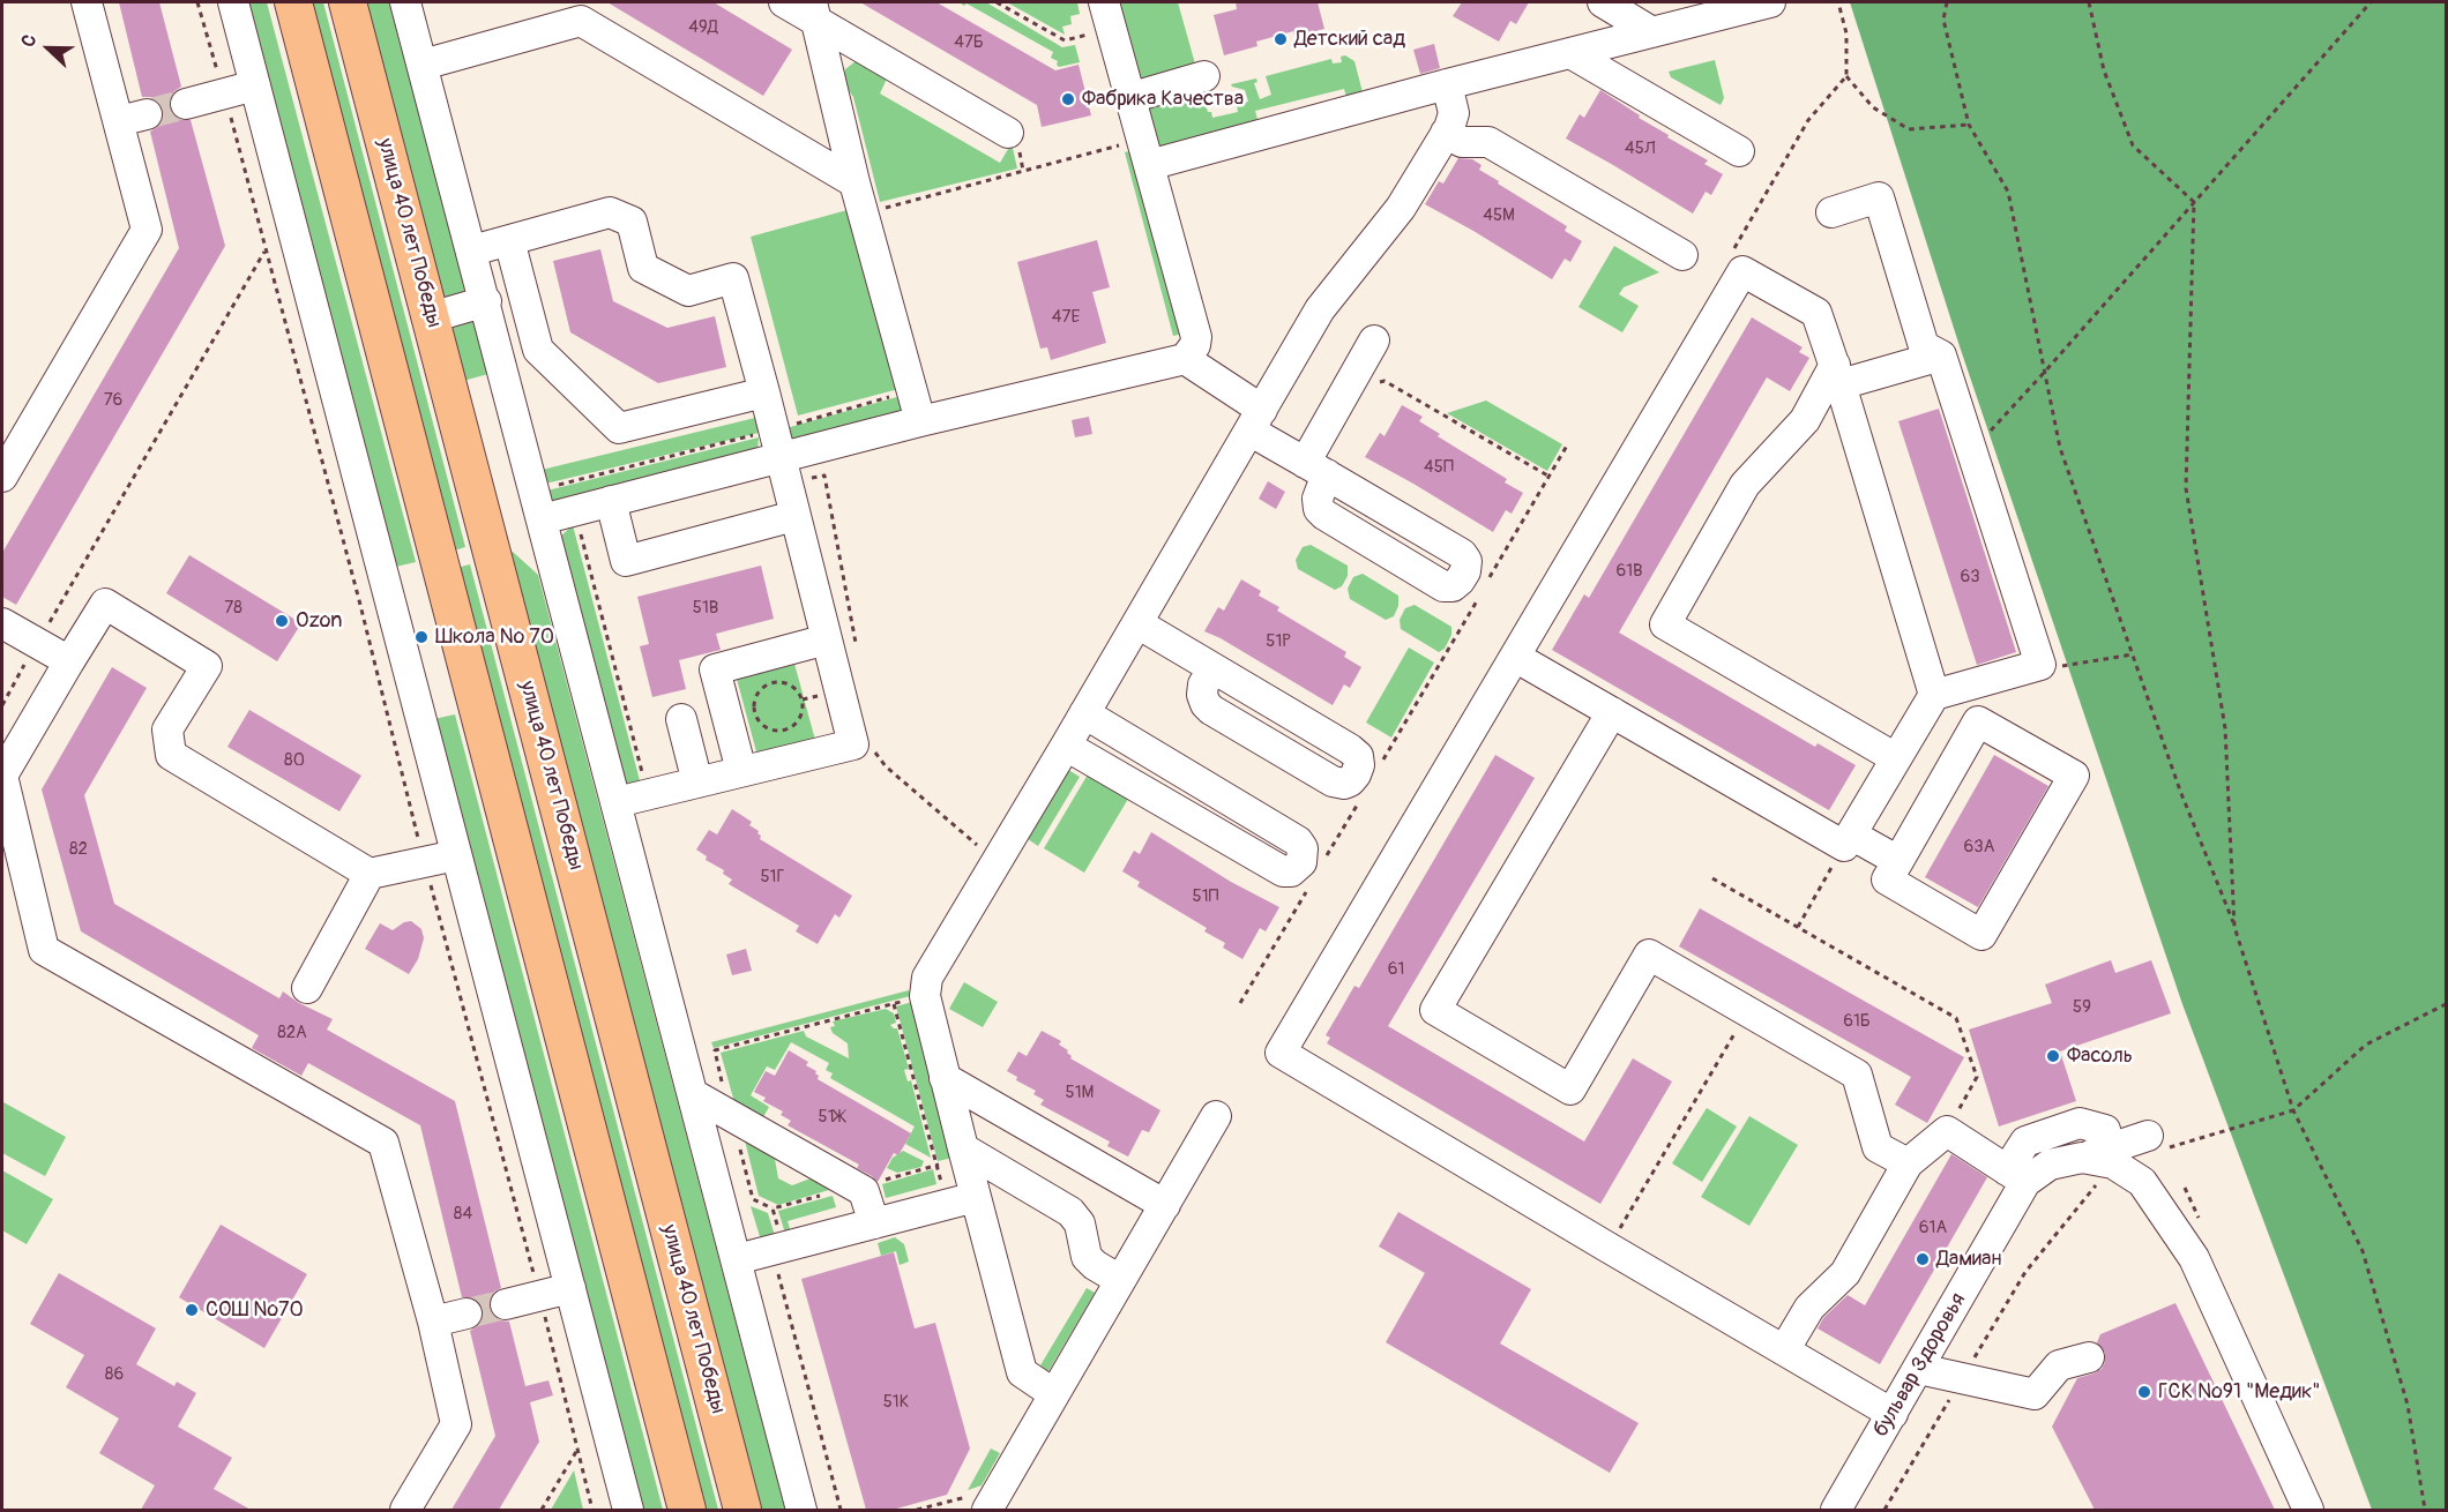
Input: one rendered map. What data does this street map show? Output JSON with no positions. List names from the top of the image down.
{
  "streets": {
    "main road": ["улица 40 лет Победы"],
    "street": ["бульвар Здоровья"]
  },
  "places": [
    "Детский сад",
    "Фабрика Качества",
    "Ozon",
    "Школа № 70",
    "Фасоль",
    "Дамиан",
    "СОШ №70",
    "ГСК №91 \"Медик\""
  ],
  "house_numbers": [
    "49Д",
    "47Б",
    "45Л",
    "45М",
    "47Е",
    "76",
    "45П",
    "61В",
    "63",
    "78",
    "51В",
    "51Р",
    "80",
    "63А",
    "82",
    "51Г",
    "51П",
    "61",
    "59",
    "61Б",
    "82А",
    "51М",
    "51Ж",
    "84",
    "61А",
    "86",
    "51К"
  ],
  "north": "left"
}
